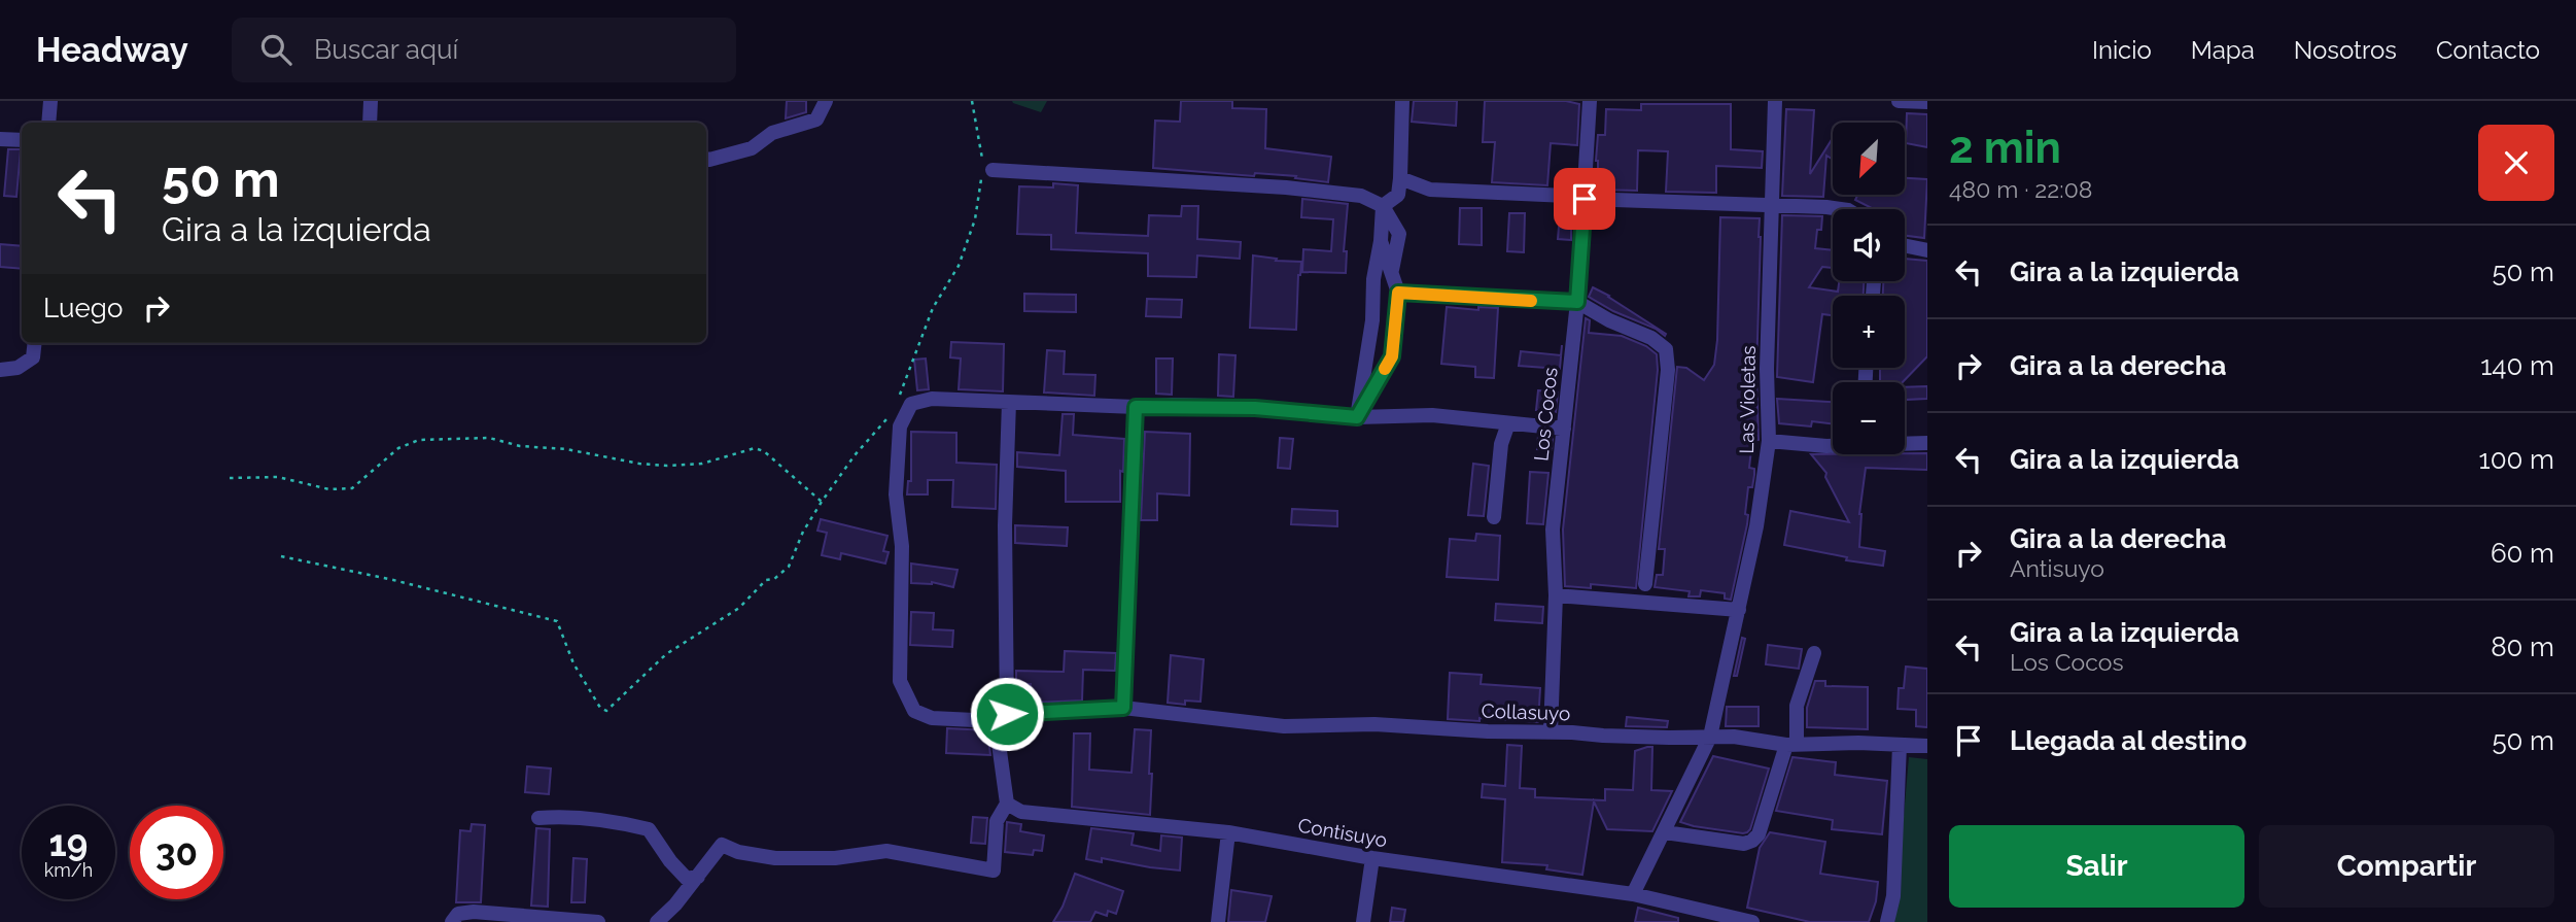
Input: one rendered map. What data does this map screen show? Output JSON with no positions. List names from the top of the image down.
{
  "streets": {
    "street": [
      "Las Violetas",
      "Los Cocos",
      "Collasuyo",
      "Contisuyo"
    ]
  },
  "crossings": [
    ["Las Violetas", "Collasuyo"],
    ["Las Violetas", "Contisuyo"],
    ["Los Cocos", "Collasuyo"]
  ],
  "north": "bottom left",
  "page": {
    "header": "Headway",
    "search": "Buscar aquí",
    "nav": [
      "Inicio",
      "Mapa",
      "Nosotros",
      "Contacto"
    ],
    "heading": ["2 min", "480 m · 22:08"],
    "map_buttons": ["+", "−"],
    "turn": ["50 m", "Gira a la izquierda"],
    "list": [
      {
        "name": "Gira a la izquierda",
        "value": "50 m"
      },
      {
        "name": "Gira a la derecha",
        "value": "140 m"
      },
      {
        "name": "Gira a la izquierda",
        "value": "100 m"
      },
      {
        "name": "Gira a la derecha",
        "note": "Antisuyo",
        "value": "60 m"
      },
      {
        "name": "Gira a la izquierda",
        "note": "Los Cocos",
        "value": "80 m"
      },
      {
        "name": "Llegada al destino",
        "value": "50 m"
      }
    ],
    "then": "Luego",
    "speed": "19 km/h",
    "limit": "30",
    "buttons": ["Salir", "Compartir"]
  }
}
